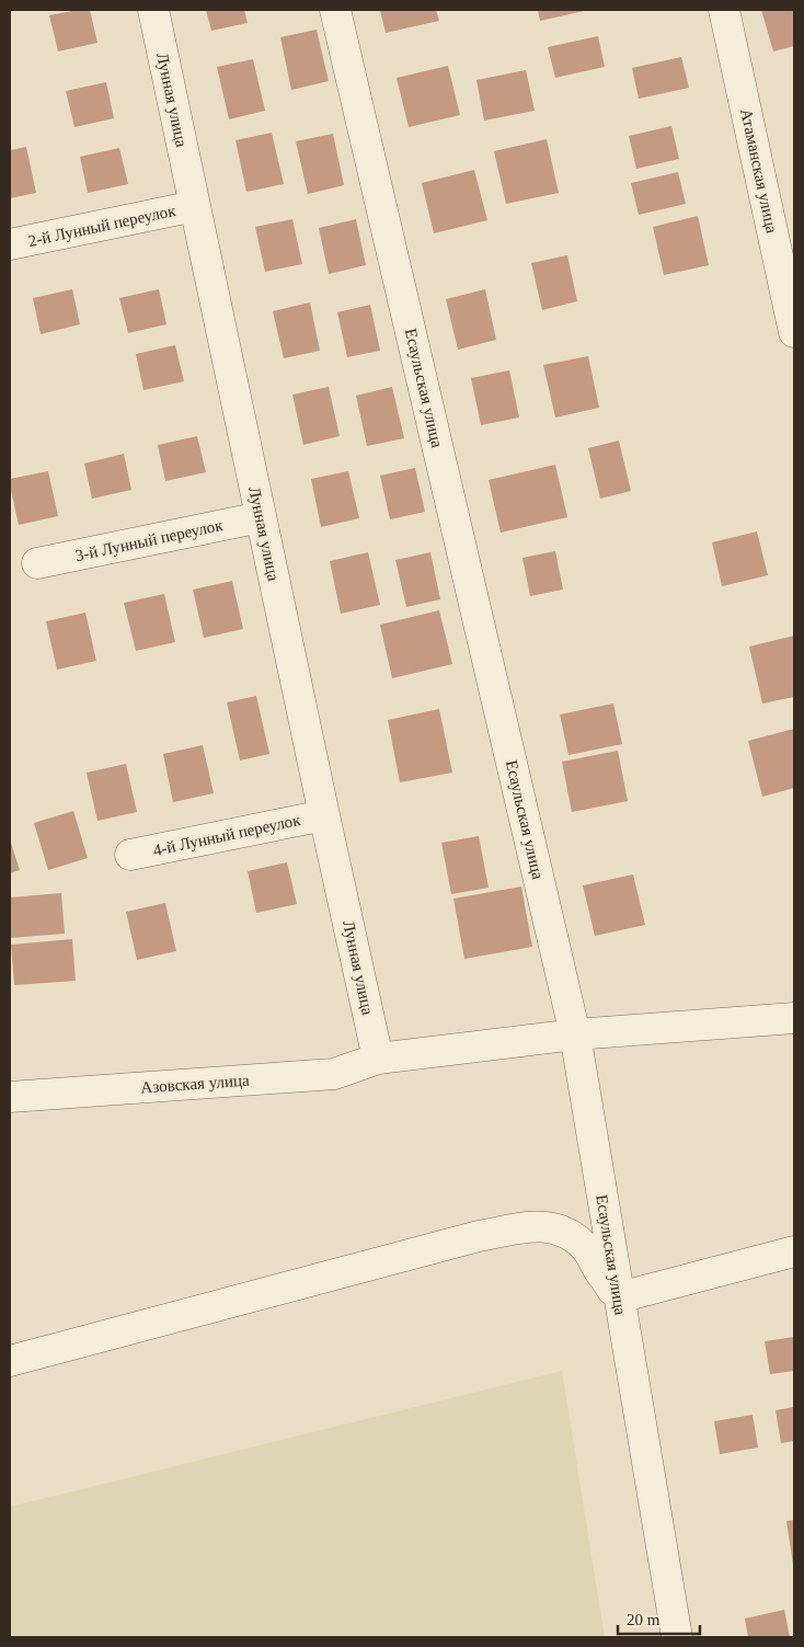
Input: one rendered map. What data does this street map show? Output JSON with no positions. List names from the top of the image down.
{
  "streets": {
    "street": [
      "Лунная улица",
      "Атаманская улица",
      "2-й Лунный переулок",
      "Есаульская улица",
      "3-й Лунный переулок",
      "4-й Лунный переулок",
      "Азовская улица"
    ]
  },
  "crossings": [
    ["Лунная улица", "2-й Лунный переулок"],
    ["Лунная улица", "3-й Лунный переулок"],
    ["Лунная улица", "4-й Лунный переулок"],
    ["Лунная улица", "Азовская улица"],
    ["Есаульская улица", "Азовская улица"]
  ],
  "scale_bar": "20 m"
}
